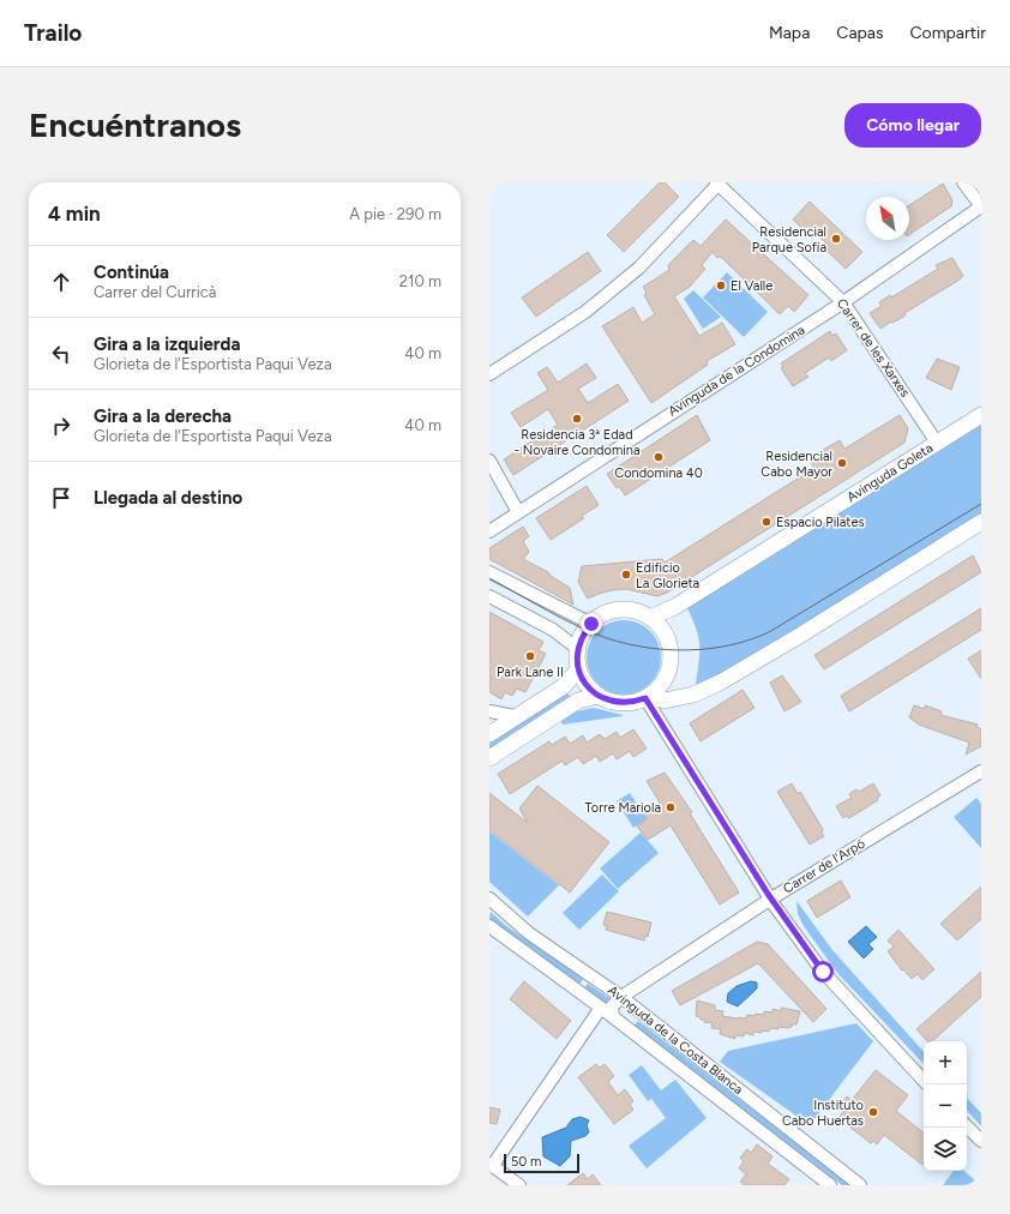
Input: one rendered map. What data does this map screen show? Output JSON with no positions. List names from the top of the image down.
{
  "streets": {
    "main road": ["Avinguda Goleta"],
    "street": [
      "Carrer de les Xarxes",
      "Avinguda de la Condomina",
      "Carrer de l'Arpó",
      "Avinguda de la Costa Blanca"
    ]
  },
  "crossings": [
    ["Carrer de les Xarxes", "Avinguda de la Condomina"],
    ["Carrer de les Xarxes", "Avinguda Goleta"],
    ["Carrer de l'Arpó", "Avinguda de la Costa Blanca"]
  ],
  "places": [
    "Residencial Parque Sofía",
    "El Valle",
    "Residencia 3ª Edad - Novaire Condomina",
    "Condomina 40",
    "Residencial Cabo Mayor",
    "Espacio Pilates",
    "Edificio La Glorieta",
    "Park Lane II",
    "Torre Mariola",
    "Instituto Cabo Huertas"
  ],
  "scale_bar": "50 m",
  "north": "top left",
  "page": {
    "header": "Trailo",
    "nav": ["Mapa", "Capas", "Compartir"],
    "buttons": "Cómo llegar",
    "title": "Encuéntranos",
    "heading": ["4 min", "A pie · 290 m"],
    "list": [
      ["Continúa", "Carrer del Curricà", "210 m"],
      ["Gira a la izquierda", "Glorieta de l'Esportista Paqui Veza", "40 m"],
      ["Gira a la derecha", "Glorieta de l'Esportista Paqui Veza", "40 m"],
      "Llegada al destino"
    ],
    "map_buttons": ["+", "−"],
    "scale": "50 m"
  }
}
